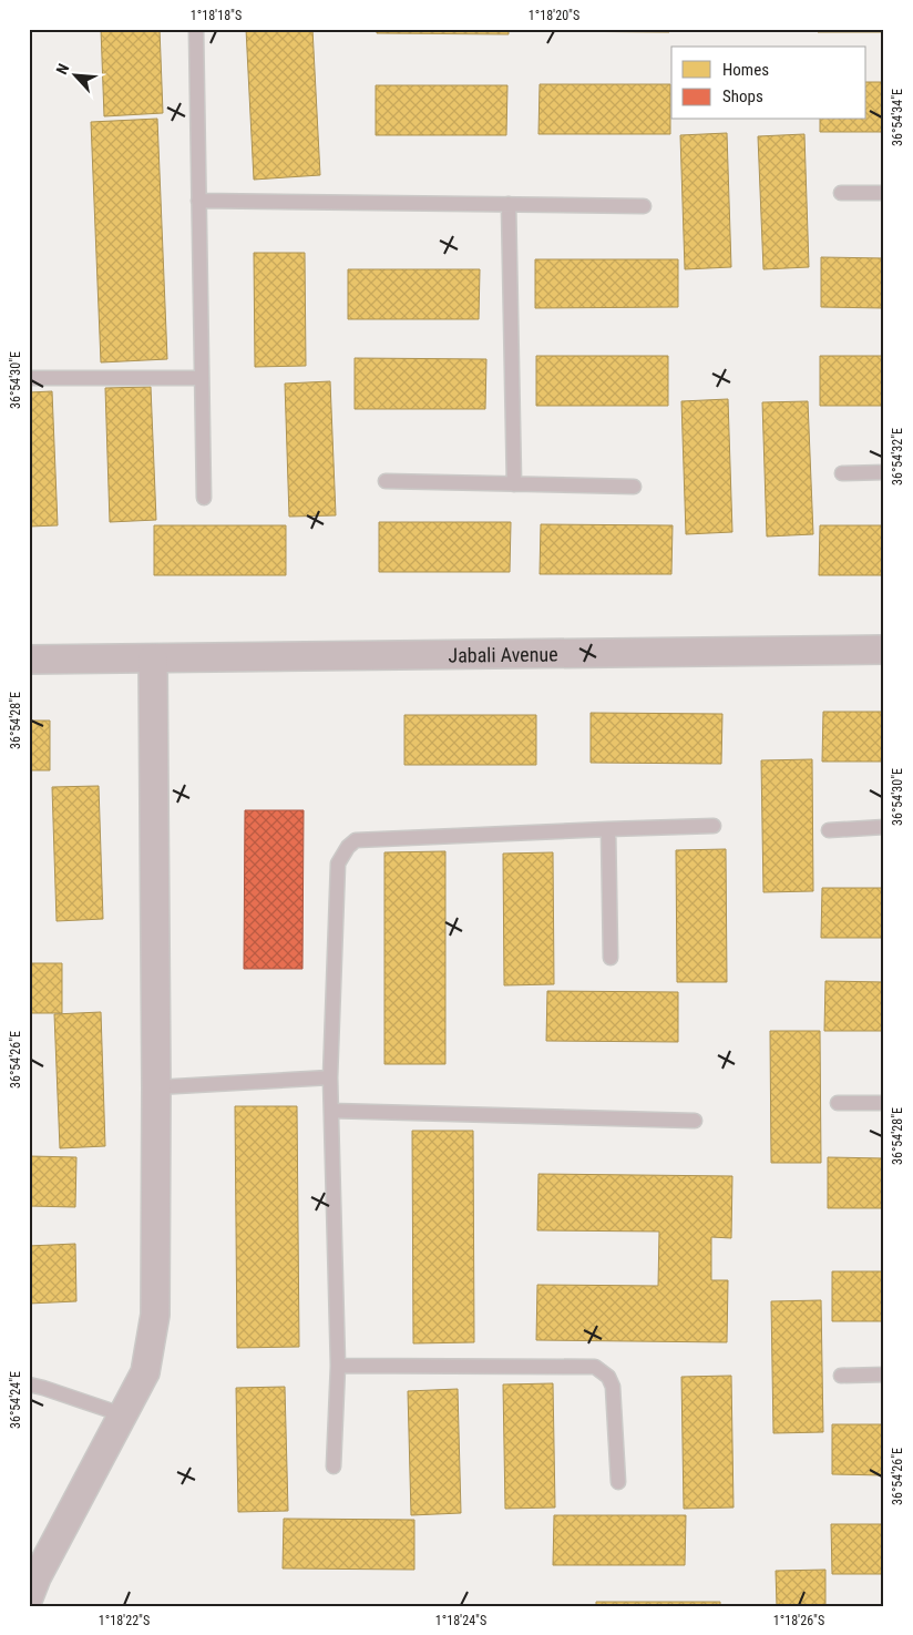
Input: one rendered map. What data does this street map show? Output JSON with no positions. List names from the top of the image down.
{
  "streets": {
    "street": ["Jabali Avenue"]
  },
  "legend": ["Homes", "Shops"],
  "north": "top left",
  "coordinates": [
    "1°18'18\"S",
    "1°18'20\"S",
    "36°54'34\"E",
    "36°54'30\"E",
    "36°54'32\"E",
    "36°54'28\"E",
    "36°54'26\"E",
    "36°54'24\"E",
    "1°18'22\"S",
    "1°18'24\"S",
    "1°18'26\"S"
  ]
}
